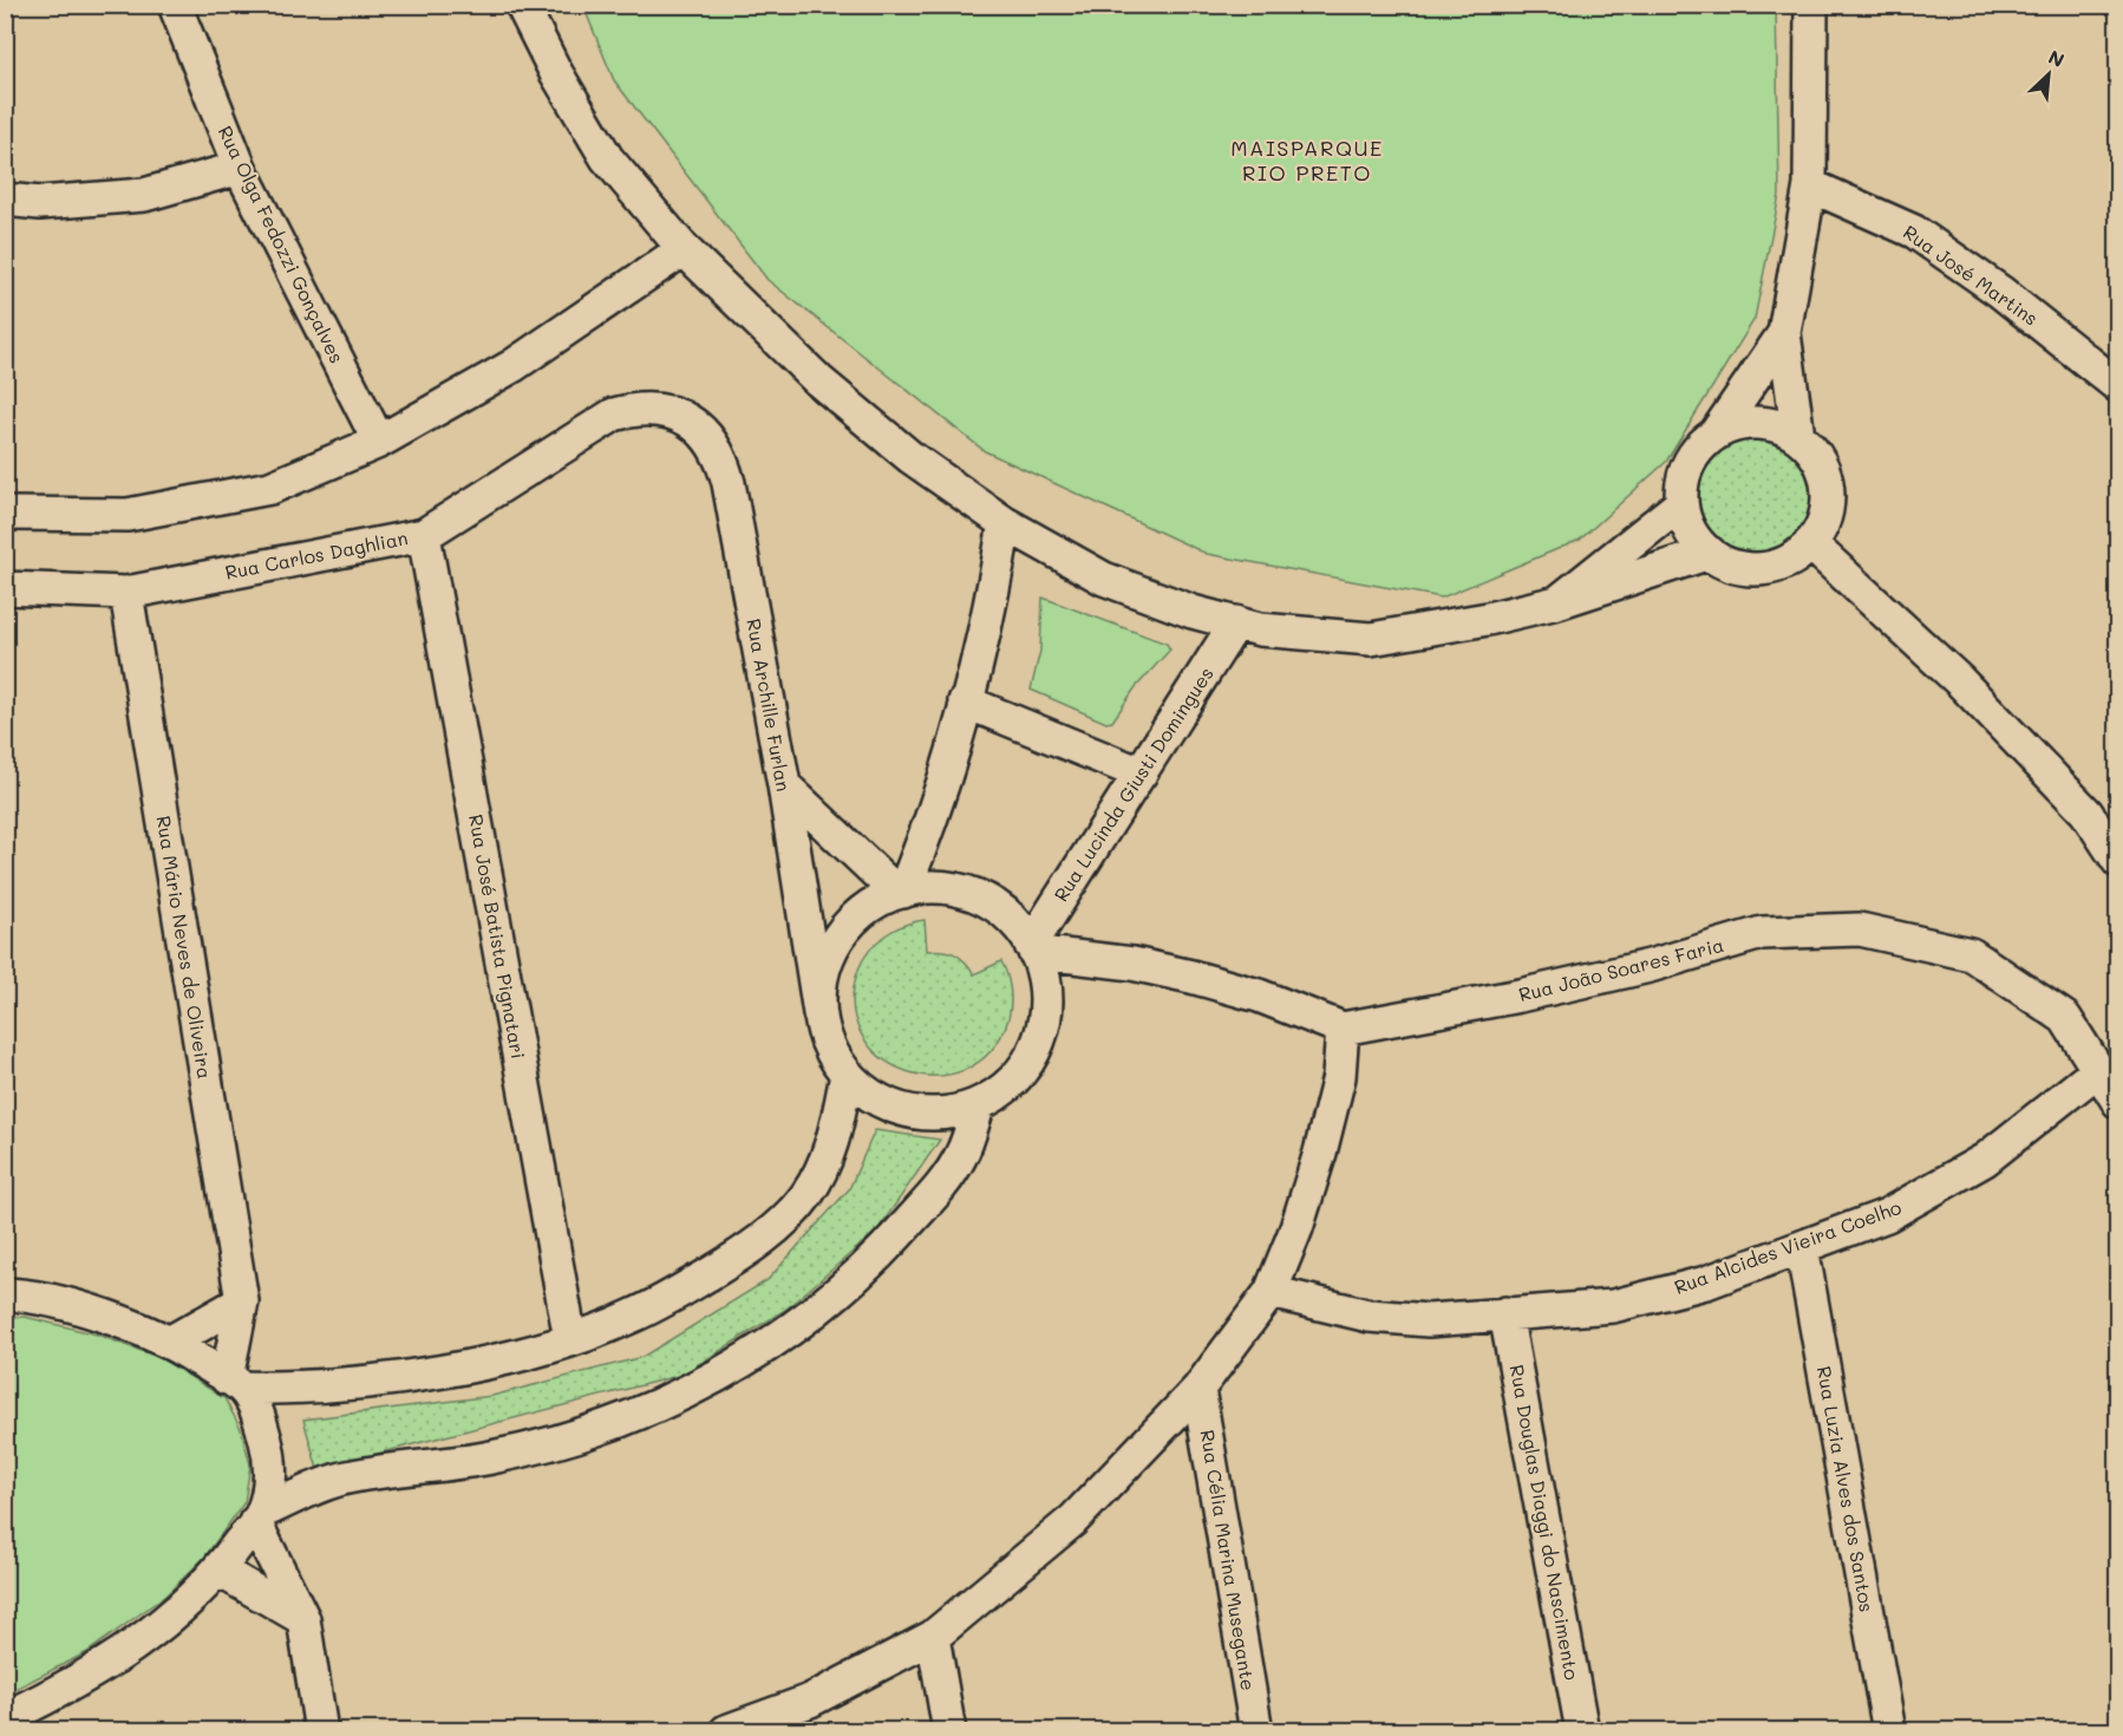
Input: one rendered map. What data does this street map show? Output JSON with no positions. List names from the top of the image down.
{
  "streets": {
    "street": [
      "Rua Olga Fedozzi Gonçalves",
      "Rua José Martins",
      "Rua Carlos Daghlian",
      "Rua Archille Furlan",
      "Rua Lucinda Giusti Domingues",
      "Rua José Batista Pignatari",
      "Rua Mário Neves de Oliveira",
      "Rua João Soares Faria",
      "Rua Alcides Vieira Coelho",
      "Rua Luzia Alves dos Santos",
      "Rua Douglas Diaggi do Nascimento",
      "Rua Célia Marina Musegante"
    ]
  },
  "crossings": [
    ["Rua Carlos Daghlian", "Rua Archille Furlan"],
    ["Rua Carlos Daghlian", "Rua José Batista Pignatari"],
    ["Rua Carlos Daghlian", "Rua Mário Neves de Oliveira"],
    ["Rua Archille Furlan", "Rua Lucinda Giusti Domingues"],
    ["Rua João Soares Faria", "Rua Alcides Vieira Coelho"],
    ["Rua Alcides Vieira Coelho", "Rua Luzia Alves dos Santos"],
    ["Rua Alcides Vieira Coelho", "Rua Douglas Diaggi do Nascimento"]
  ],
  "districts": ["MAISPARQUE RIO PRETO"],
  "north": "top right"
}
